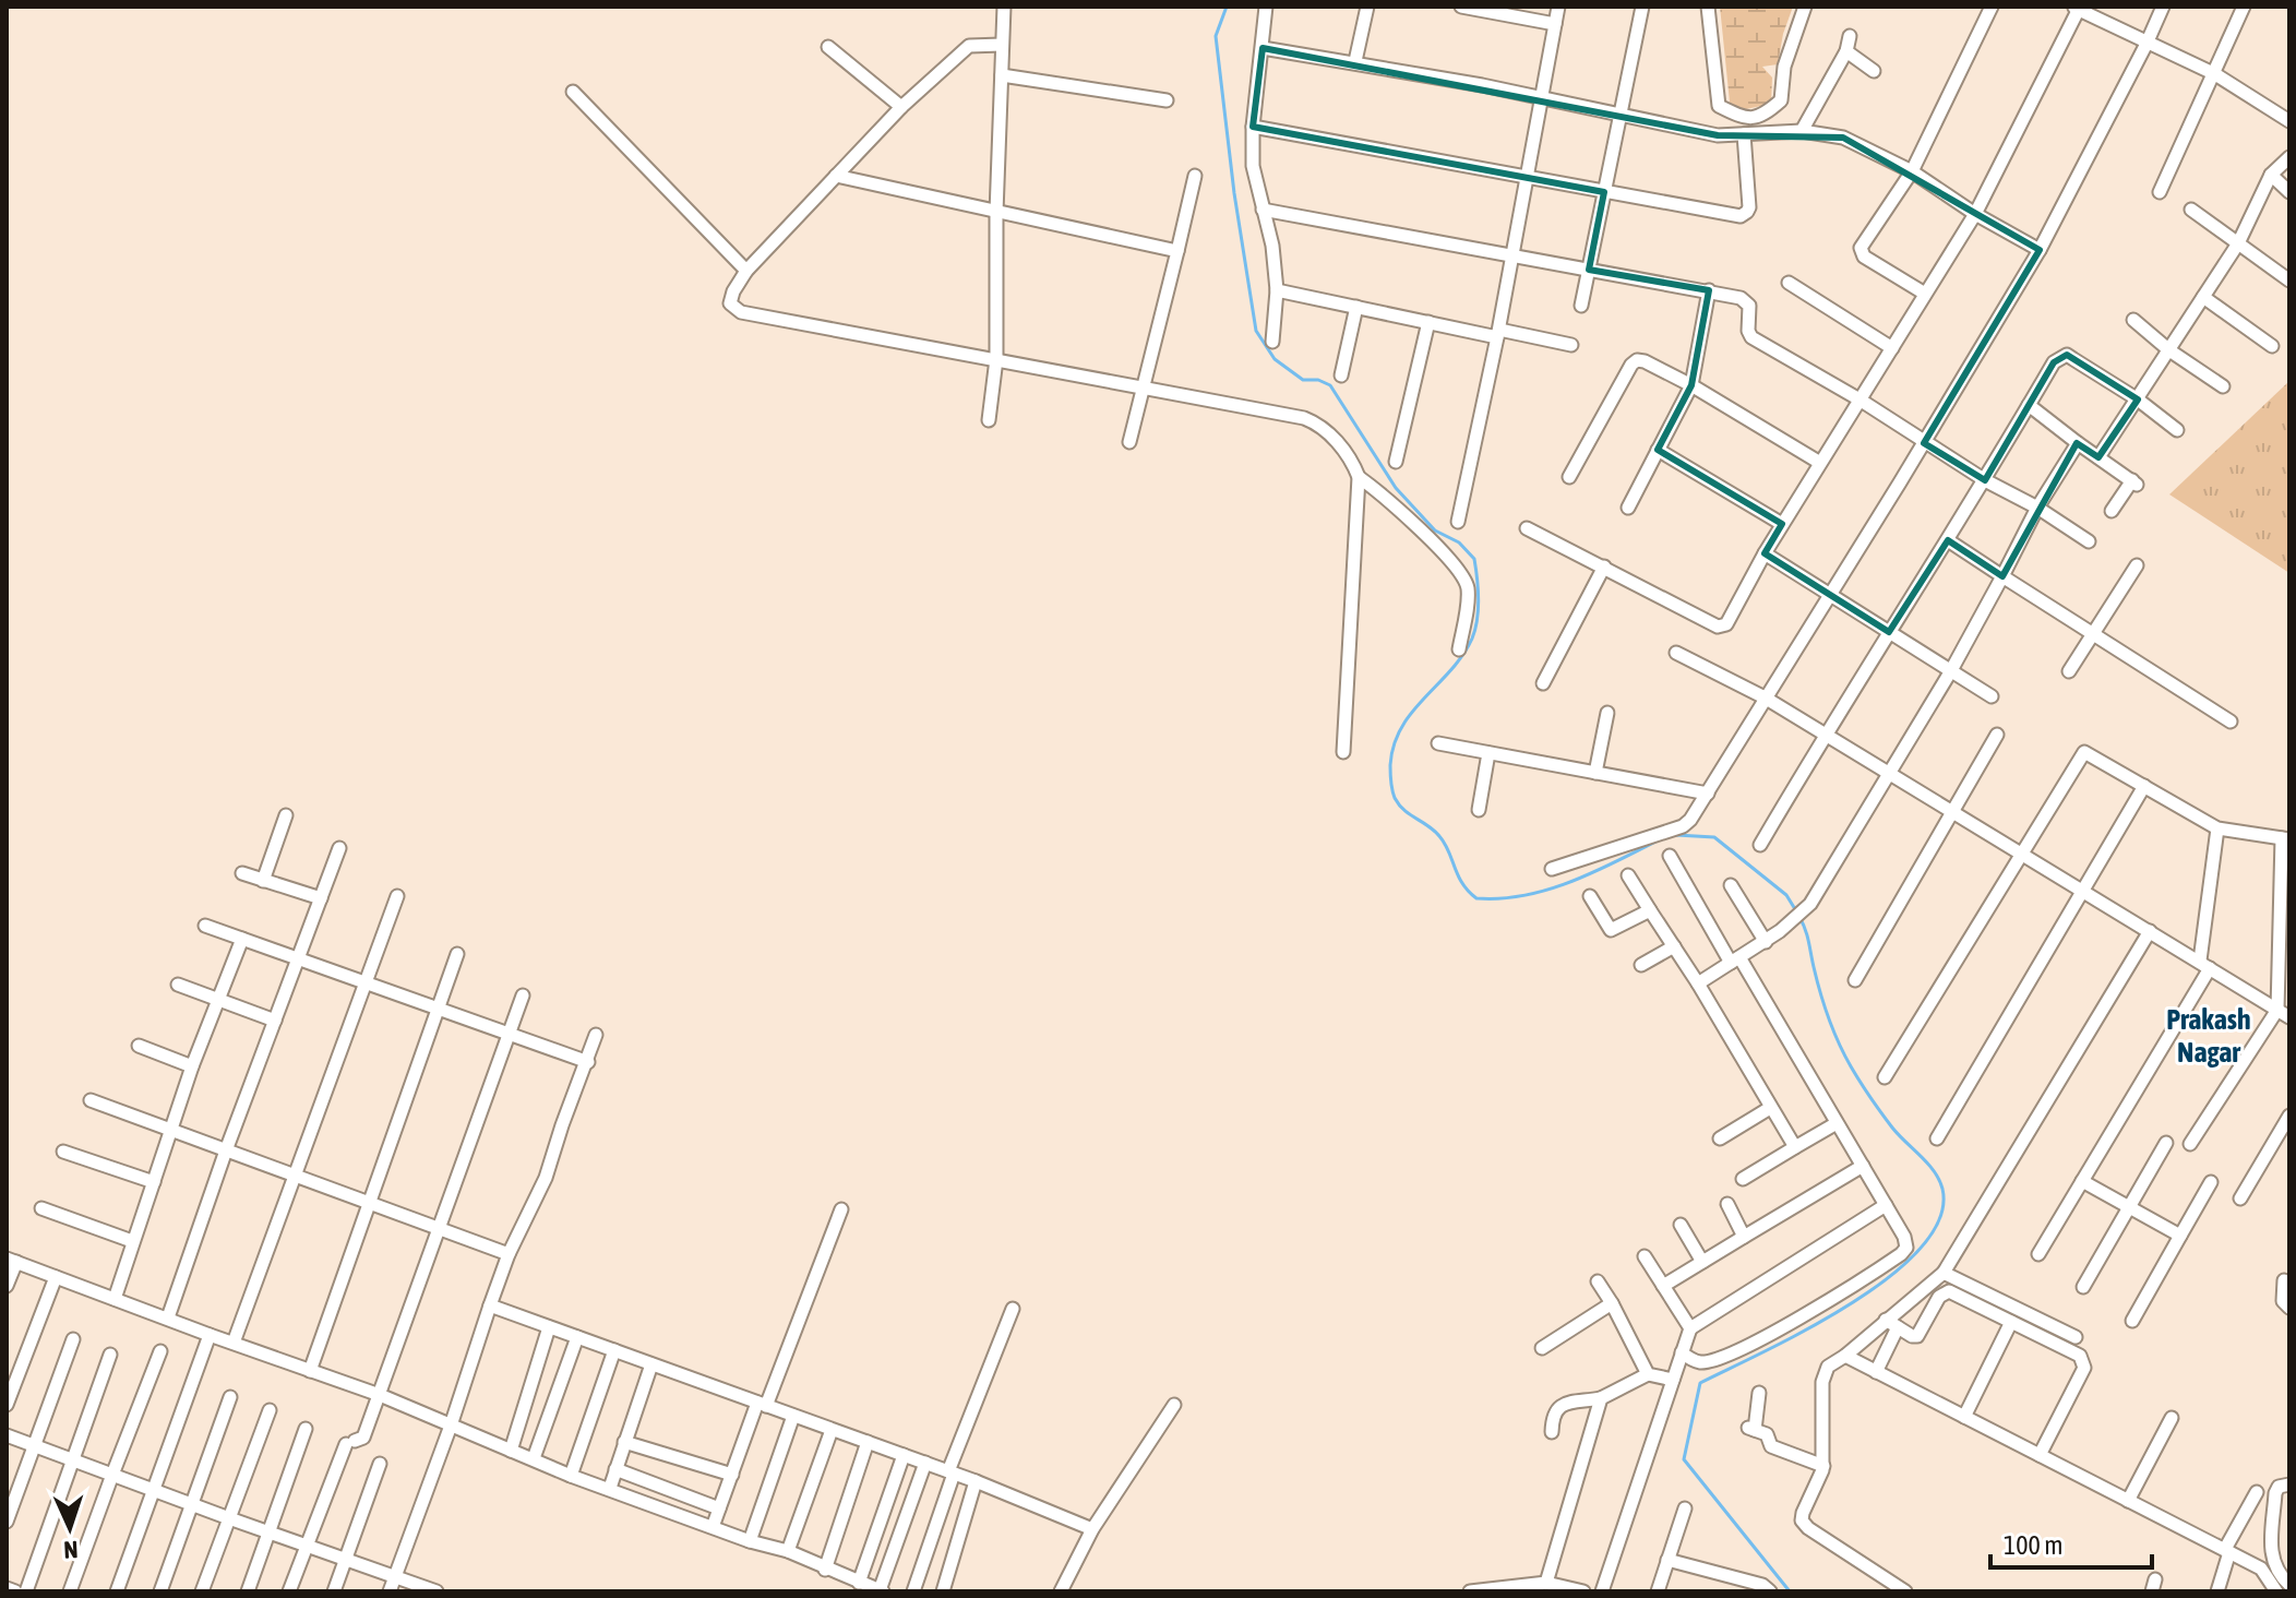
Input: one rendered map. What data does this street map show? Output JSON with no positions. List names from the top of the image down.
{
  "districts": ["Prakash Nagar"],
  "scale_bar": "100 m",
  "north": "bottom"
}
